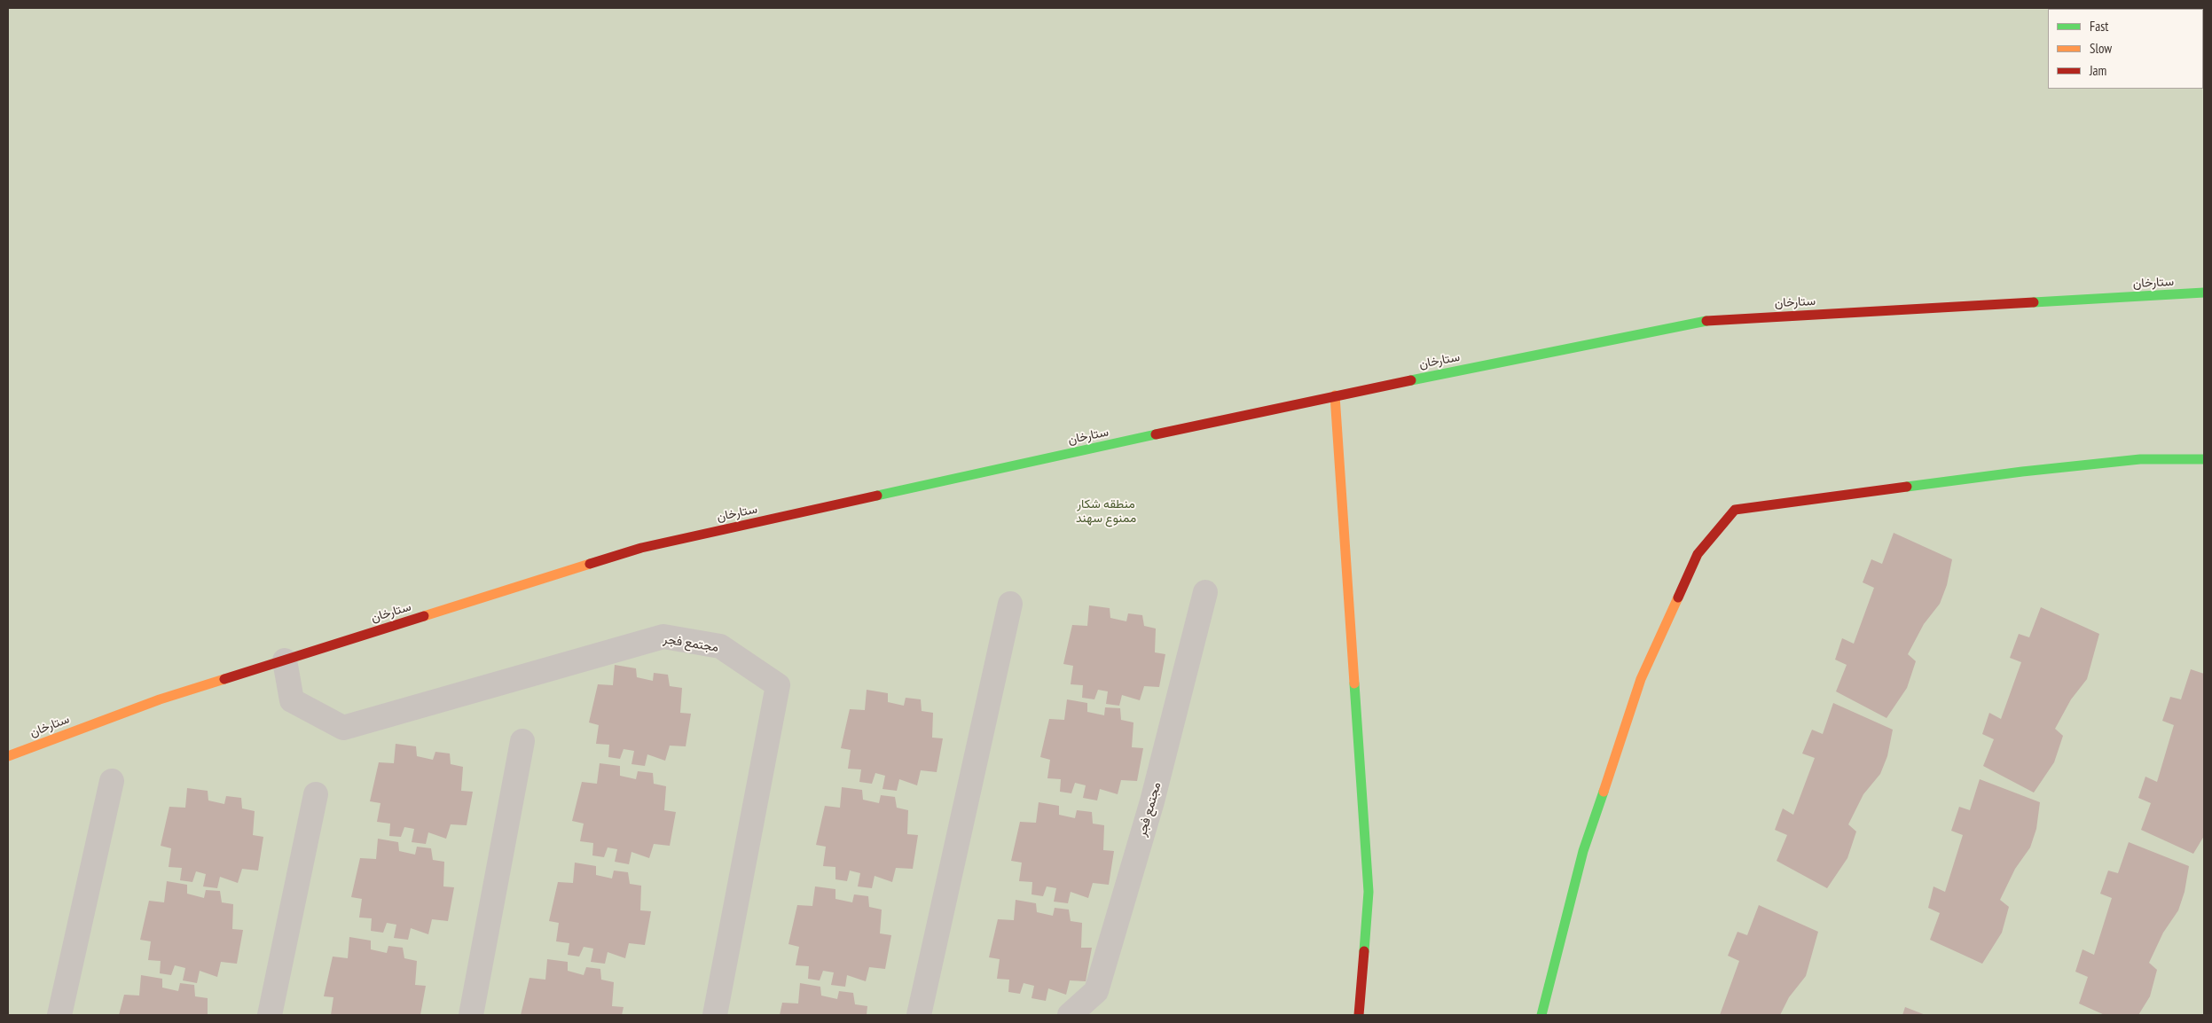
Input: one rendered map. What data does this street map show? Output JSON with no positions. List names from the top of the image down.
{
  "streets": {
    "street": ["ستارخان", "مجتمع فجر"]
  },
  "crossings": [
    ["ستارخان", "مجتمع فجر"]
  ],
  "parks": ["منطقه شکار ممنوع سهند"],
  "legend": ["Fast", "Slow", "Jam"]
}
